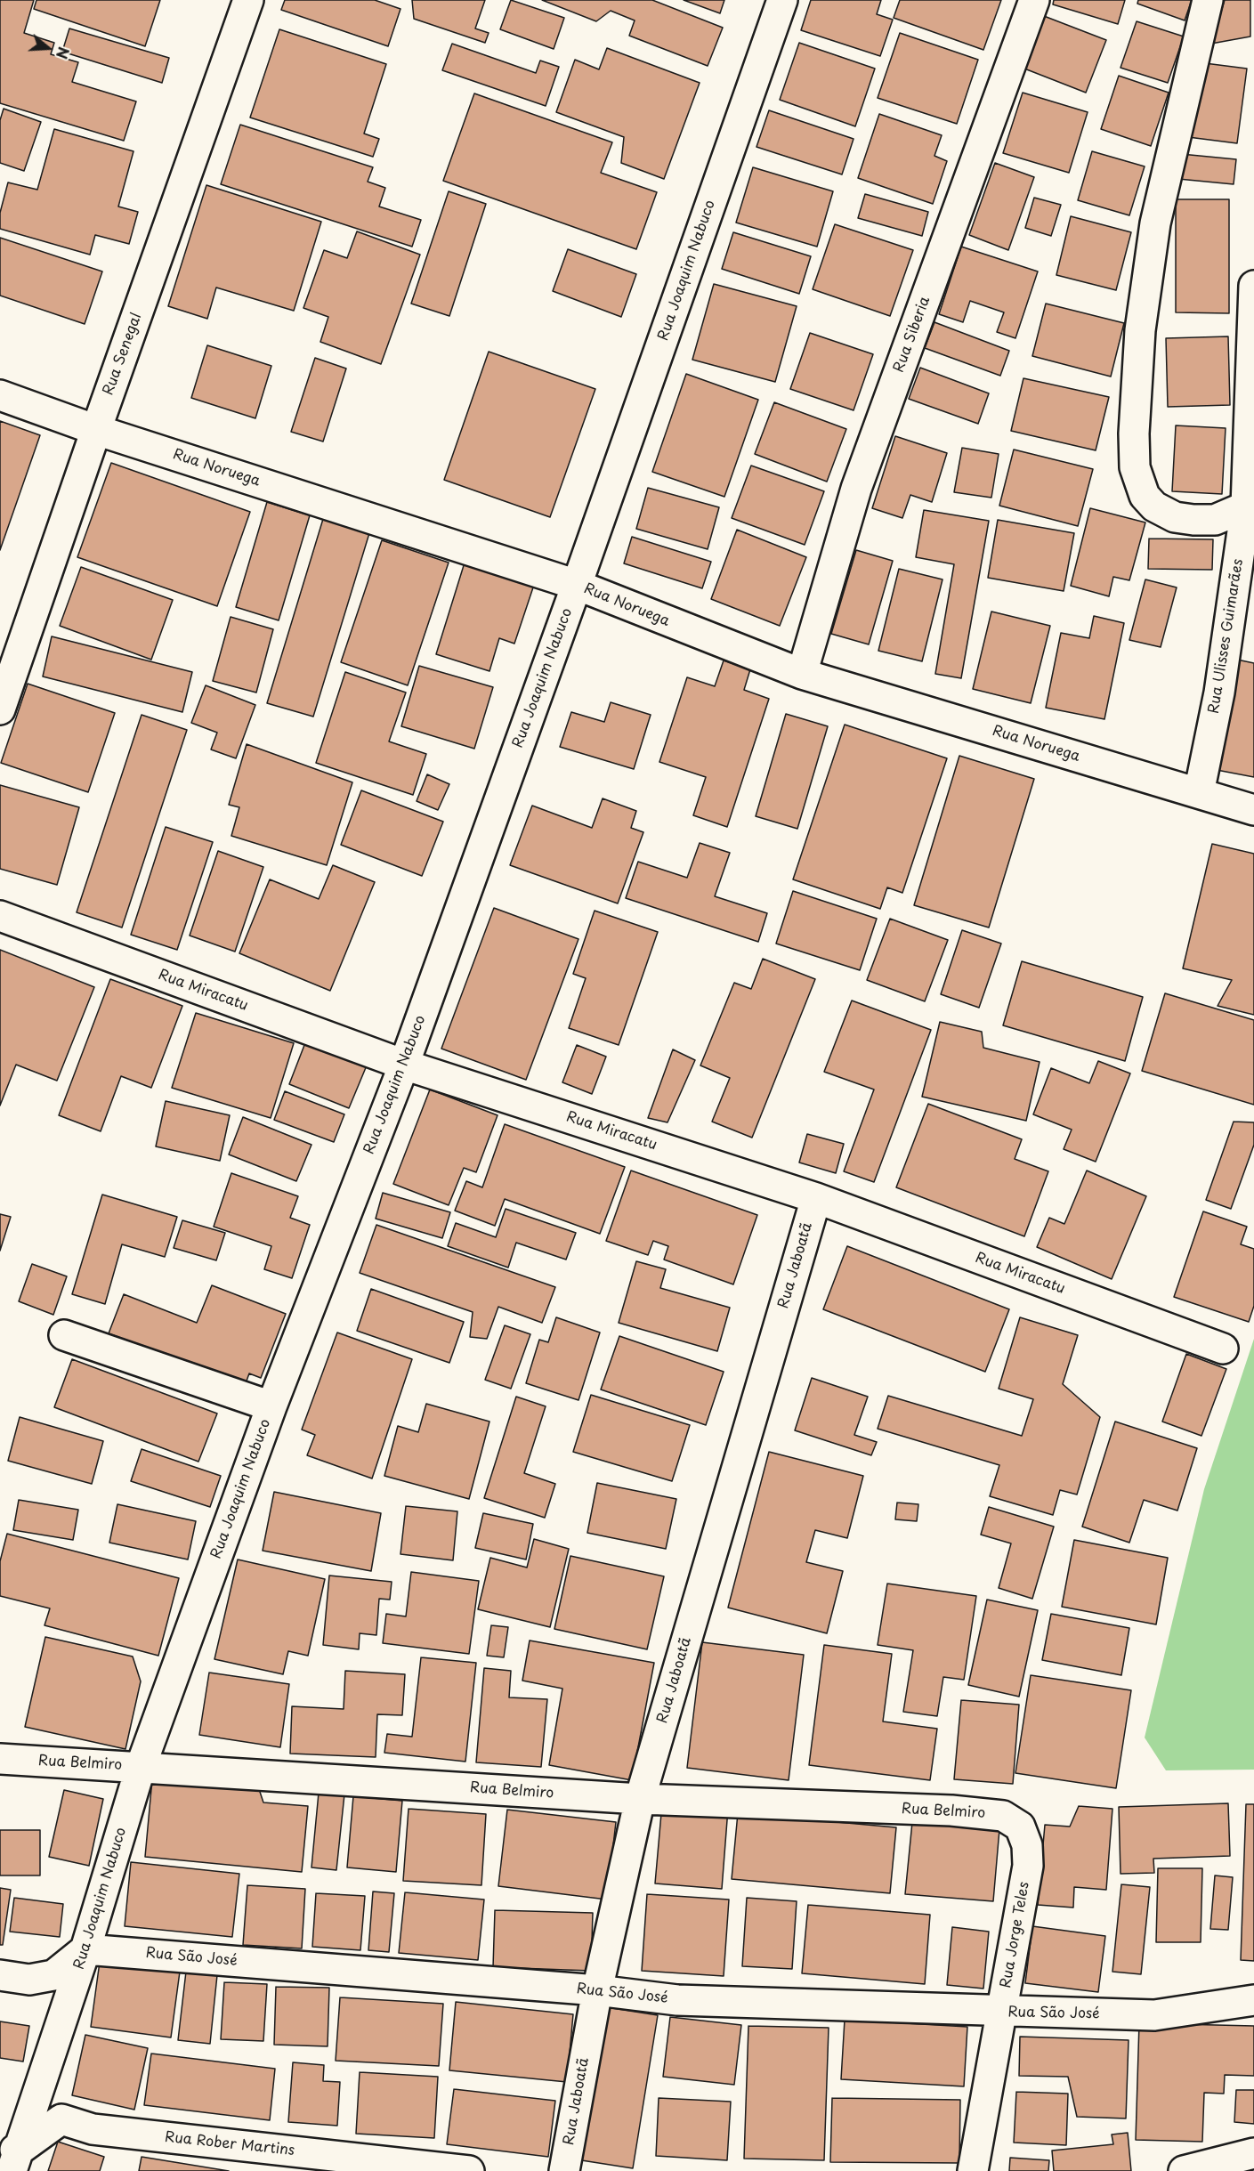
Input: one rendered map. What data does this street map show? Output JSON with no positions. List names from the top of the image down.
{
  "streets": {
    "street": [
      "Rua Joaquim Nabuco",
      "Rua Siberia",
      "Rua Senegal",
      "Rua Noruega",
      "Rua Ulisses Guimarães",
      "Rua Miracatu",
      "Rua Jaboatã",
      "Rua Belmiro",
      "Rua Jorge Teles",
      "Rua São José",
      "Rua Rober Martins"
    ]
  },
  "crossings": [
    ["Rua Joaquim Nabuco", "Rua Noruega"],
    ["Rua Joaquim Nabuco", "Rua Miracatu"],
    ["Rua Joaquim Nabuco", "Rua Belmiro"],
    ["Rua Joaquim Nabuco", "Rua São José"],
    ["Rua Joaquim Nabuco", "Rua Rober Martins"],
    ["Rua Siberia", "Rua Noruega"],
    ["Rua Senegal", "Rua Noruega"],
    ["Rua Noruega", "Rua Ulisses Guimarães"],
    ["Rua Miracatu", "Rua Jaboatã"],
    ["Rua Jaboatã", "Rua Belmiro"],
    ["Rua Jaboatã", "Rua São José"],
    ["Rua Belmiro", "Rua Jorge Teles"],
    ["Rua Jorge Teles", "Rua São José"]
  ],
  "north": "right"
}
